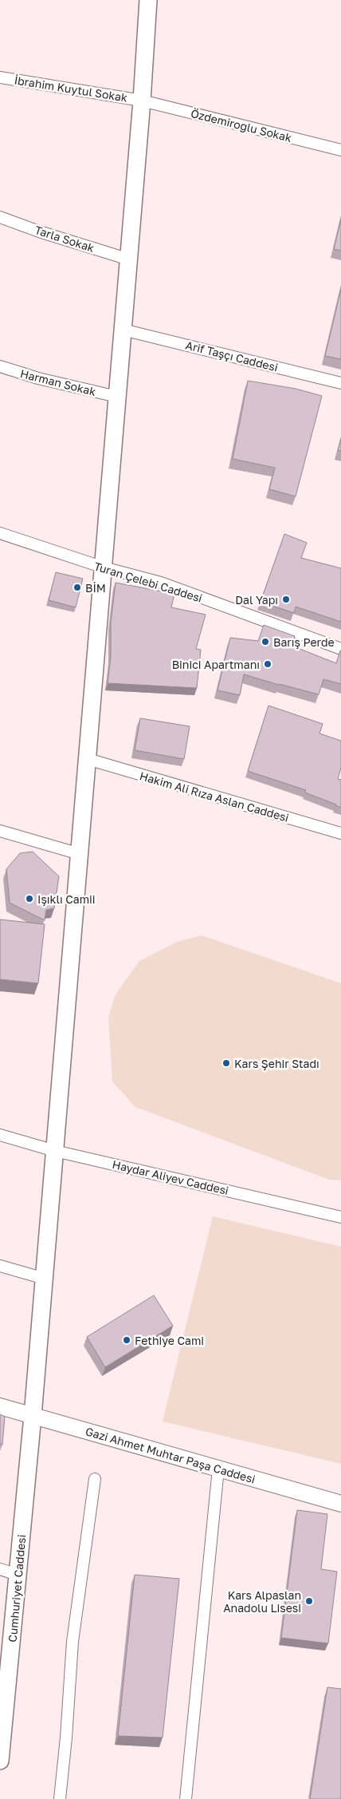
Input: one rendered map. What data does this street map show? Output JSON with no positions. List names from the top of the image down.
{
  "streets": {
    "main road": ["Gazi Ahmet Muhtar Paşa Caddesi", "Cumhuriyet Caddesi"],
    "street": [
      "İbrahim Kuytul Sokak",
      "Özdemiroğlu Sokak",
      "Tarla Sokak",
      "Arif Taşçı Caddesi",
      "Harman Sokak",
      "Turan Çelebi Caddesi",
      "Hakim Ali Rıza Aslan Caddesi",
      "Haydar Aliyev Caddesi"
    ]
  },
  "crossings": [
    ["İbrahim Kuytul Sokak", "Özdemiroğlu Sokak"],
    ["İbrahim Kuytul Sokak", "Cumhuriyet Caddesi"],
    ["Özdemiroğlu Sokak", "Cumhuriyet Caddesi"],
    ["Tarla Sokak", "Cumhuriyet Caddesi"],
    ["Arif Taşçı Caddesi", "Cumhuriyet Caddesi"],
    ["Harman Sokak", "Cumhuriyet Caddesi"],
    ["Turan Çelebi Caddesi", "Cumhuriyet Caddesi"],
    ["Hakim Ali Rıza Aslan Caddesi", "Cumhuriyet Caddesi"],
    ["Haydar Aliyev Caddesi", "Cumhuriyet Caddesi"],
    ["Gazi Ahmet Muhtar Paşa Caddesi", "Cumhuriyet Caddesi"]
  ],
  "places": [
    "BİM",
    "Dal Yapı",
    "Barış Perde",
    "Binici Apartmanı",
    "Işıklı Camii",
    "Kars Şehir Stadı",
    "Fethiye Cami",
    "Kars Alpaslan Anadolu Lisesi"
  ]
}
